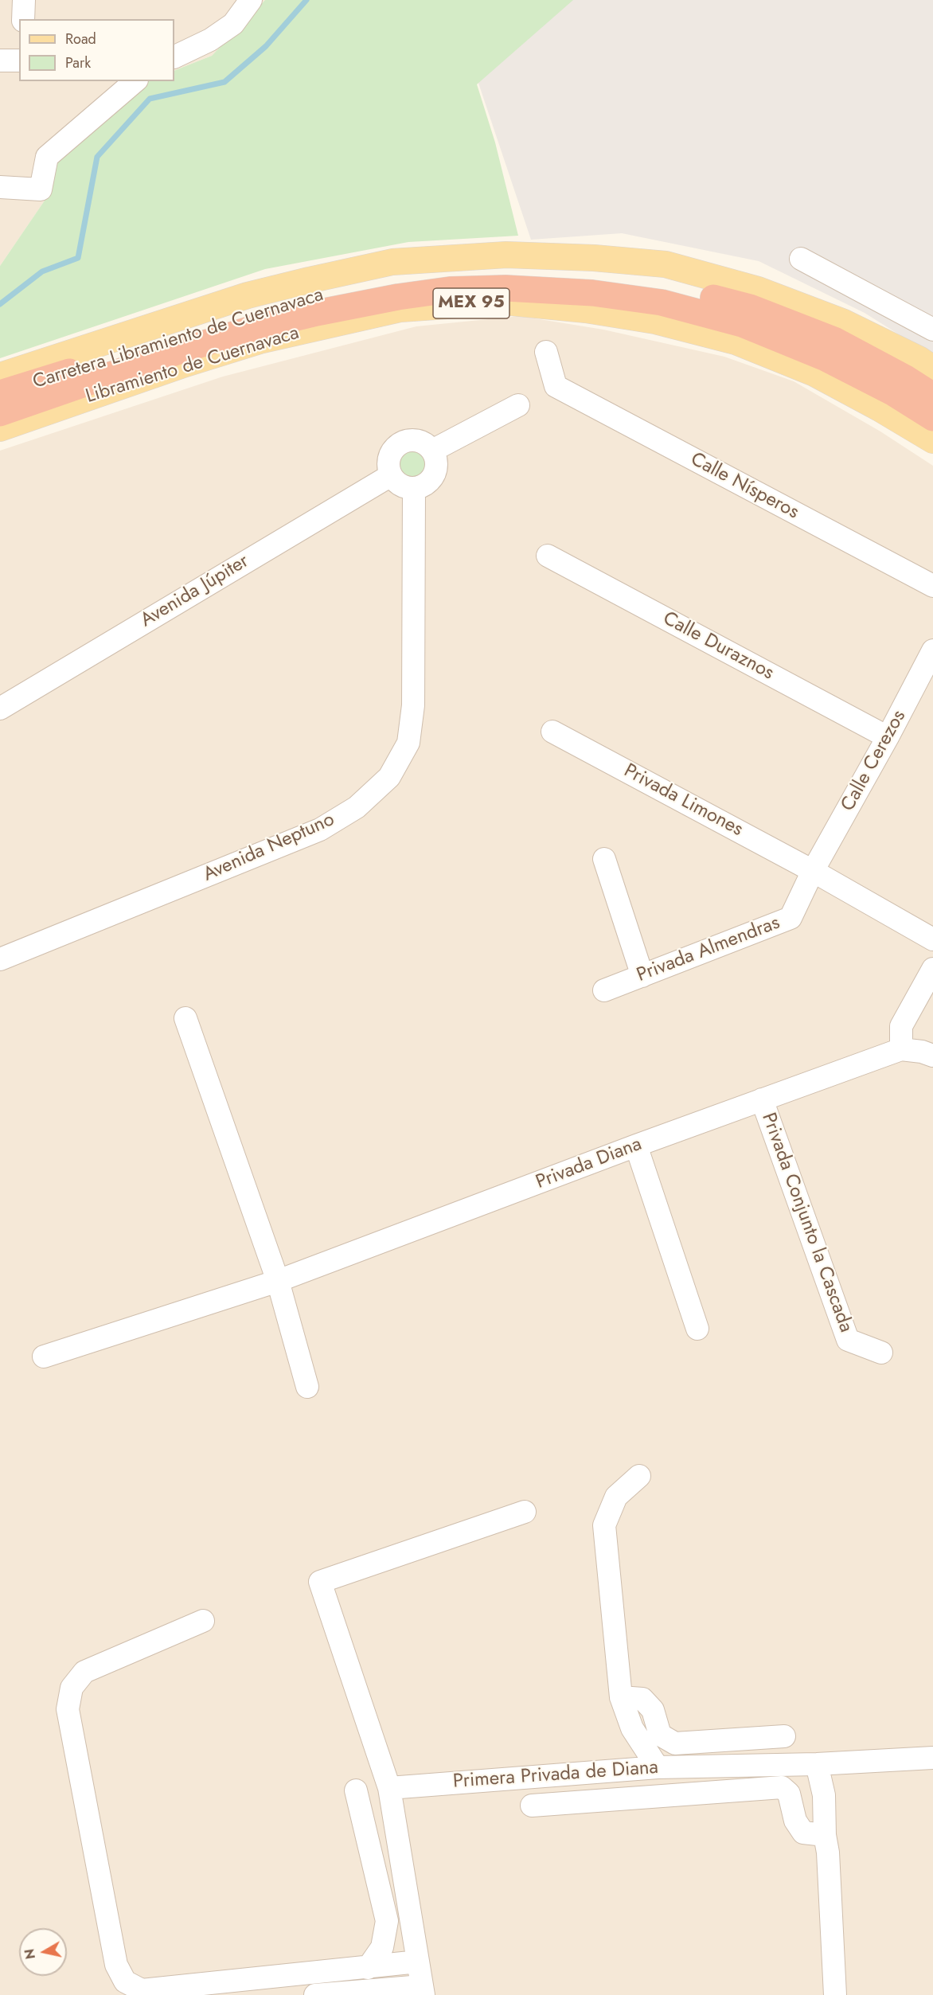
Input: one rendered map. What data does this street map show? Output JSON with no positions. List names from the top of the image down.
{
  "streets": {
    "highway": ["MEX 95", "Carretera Libramiento de Cuernavaca"],
    "main road": ["Libramiento de Cuernavaca"],
    "street": [
      "Calle Nísperos",
      "Avenida Júpiter",
      "Calle Duraznos",
      "Calle Cerezos",
      "Privada Limones",
      "Avenida Neptuno",
      "Privada Almendras",
      "Privada Diana",
      "Privada Conjunto la Cascada",
      "Primera Privada de Diana"
    ]
  },
  "crossings": [
    ["Avenida Júpiter", "Avenida Neptuno"],
    ["Calle Duraznos", "Calle Cerezos"],
    ["Calle Cerezos", "Privada Limones"],
    ["Calle Cerezos", "Privada Almendras"],
    ["Privada Limones", "Privada Almendras"],
    ["Privada Diana", "Privada Conjunto la Cascada"]
  ],
  "legend": ["Road", "Park"],
  "north": "left"
}
